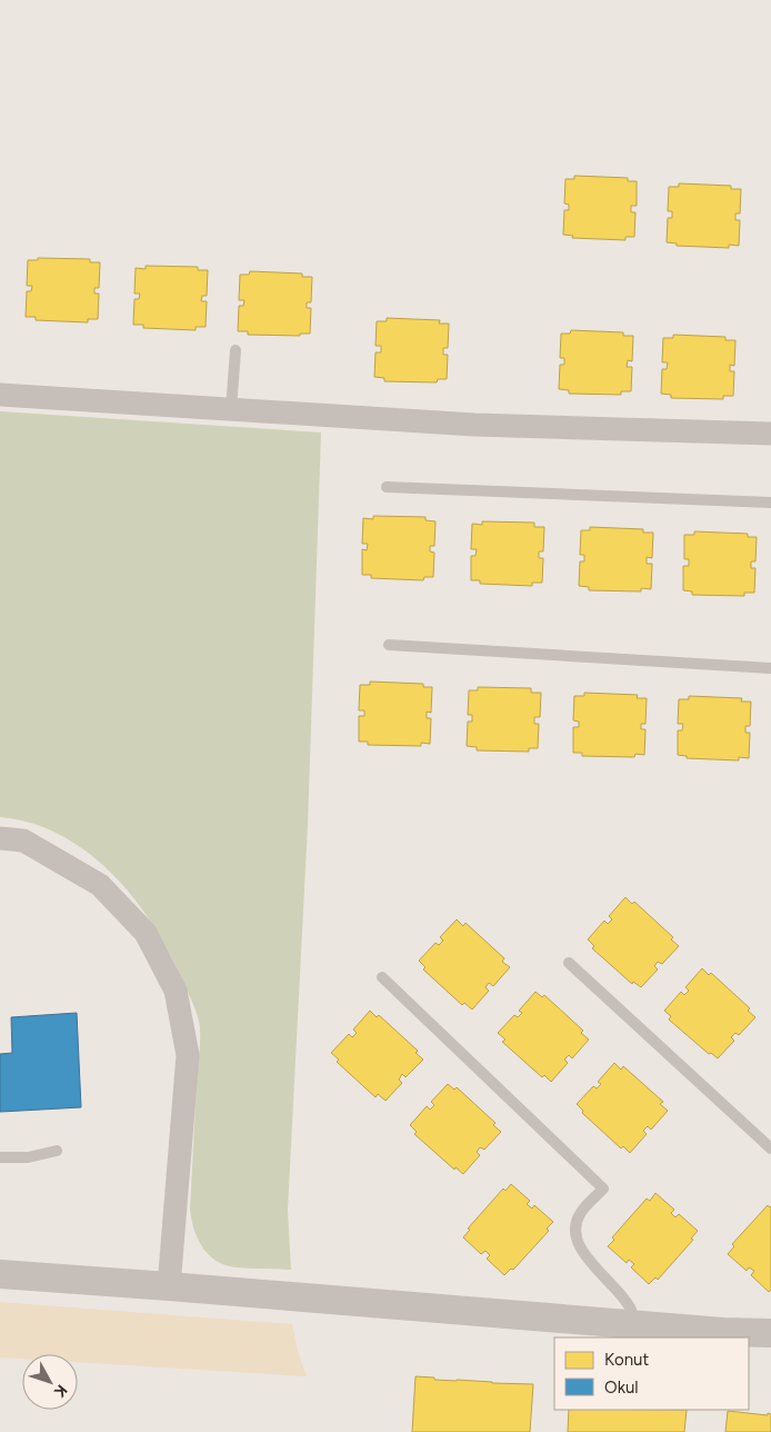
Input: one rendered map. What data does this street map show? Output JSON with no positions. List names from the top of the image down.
{
  "legend": ["Konut", "Okul"],
  "north": "bottom right"
}
